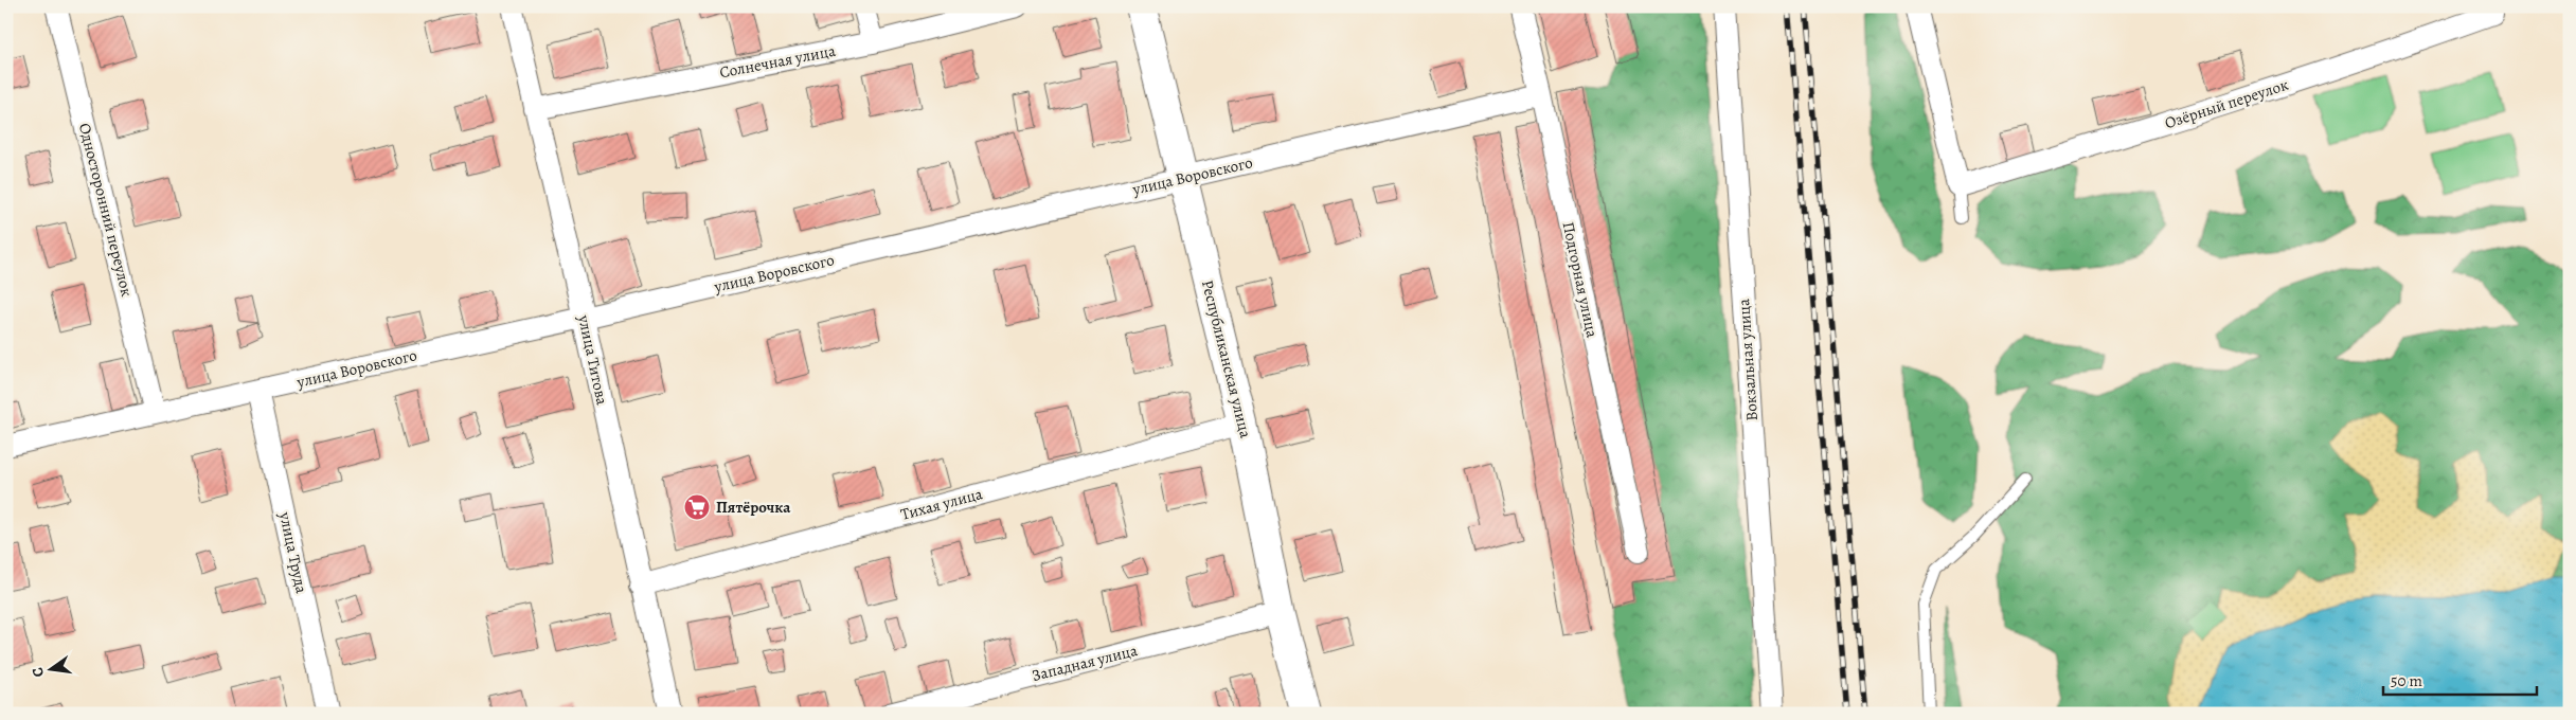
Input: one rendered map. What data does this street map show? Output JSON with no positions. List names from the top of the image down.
{
  "streets": {
    "street": [
      "Солнечная улица",
      "Озёрный переулок",
      "улица Воровского",
      "Односторонний переулок",
      "Подгорная улица",
      "Республиканская улица",
      "улица Титова",
      "Вокзальная улица",
      "Тихая улица",
      "улица Труда",
      "Западная улица"
    ]
  },
  "crossings": [
    ["Солнечная улица", "улица Титова"],
    ["улица Воровского", "Односторонний переулок"],
    ["улица Воровского", "Подгорная улица"],
    ["улица Воровского", "Республиканская улица"],
    ["улица Воровского", "улица Титова"],
    ["улица Воровского", "улица Труда"],
    ["Республиканская улица", "Тихая улица"],
    ["Республиканская улица", "Западная улица"],
    ["улица Титова", "Тихая улица"]
  ],
  "places": {
    "supermarket": ["Пятёрочка"]
  },
  "scale_bar": "50 m",
  "north": "left"
}
